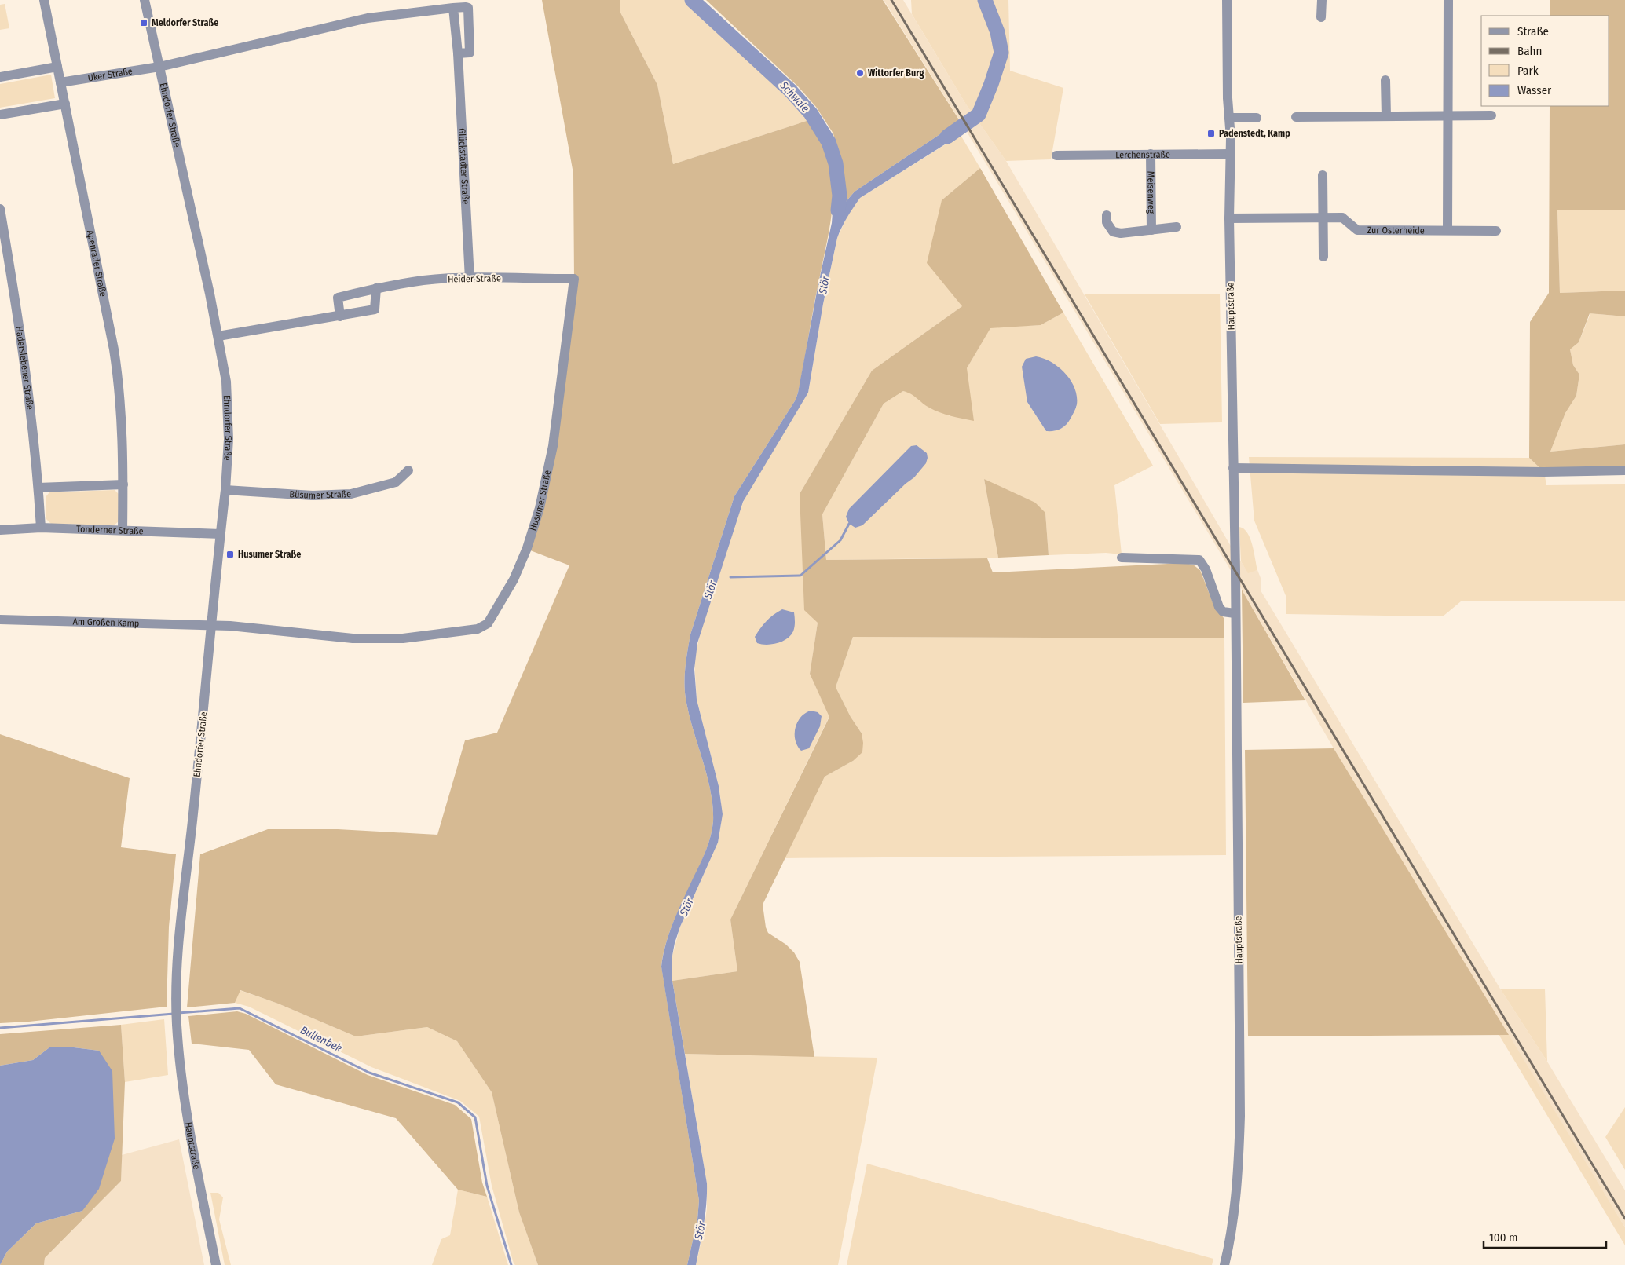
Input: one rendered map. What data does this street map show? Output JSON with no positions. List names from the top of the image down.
{
  "streets": {
    "street": [
      "Uker Straße",
      "Ehndorfer Straße",
      "Lerchenstraße",
      "Glückstädter Straße",
      "Meisenweg",
      "Zur Osterheide",
      "Apenrader Straße",
      "Heider Straße",
      "Hauptstraße",
      "Haderslebener Straße",
      "Büsumer Straße",
      "Husumer Straße",
      "Tonderner Straße",
      "Am Großen Kamp"
    ]
  },
  "crossings": [
    ["Uker Straße", "Ehndorfer Straße"],
    ["Uker Straße", "Apenrader Straße"],
    ["Ehndorfer Straße", "Hauptstraße"],
    ["Ehndorfer Straße", "Büsumer Straße"],
    ["Ehndorfer Straße", "Husumer Straße"],
    ["Ehndorfer Straße", "Tonderner Straße"],
    ["Ehndorfer Straße", "Am Großen Kamp"],
    ["Lerchenstraße", "Meisenweg"],
    ["Lerchenstraße", "Hauptstraße"],
    ["Glückstädter Straße", "Heider Straße"],
    ["Zur Osterheide", "Hauptstraße"],
    ["Apenrader Straße", "Tonderner Straße"],
    ["Heider Straße", "Husumer Straße"],
    ["Haderslebener Straße", "Tonderner Straße"],
    ["Husumer Straße", "Am Großen Kamp"]
  ],
  "water": ["Schwale", "Stör", "Bullenbek"],
  "places": {
    "transit": ["Meldorfer Straße", "Padenstedt, Kamp", "Husumer Straße"],
    "other": ["Wittorfer Burg"]
  },
  "legend": [
    "Straße",
    "Bahn",
    "Park",
    "Wasser"
  ],
  "scale_bar": "100 m"
}
